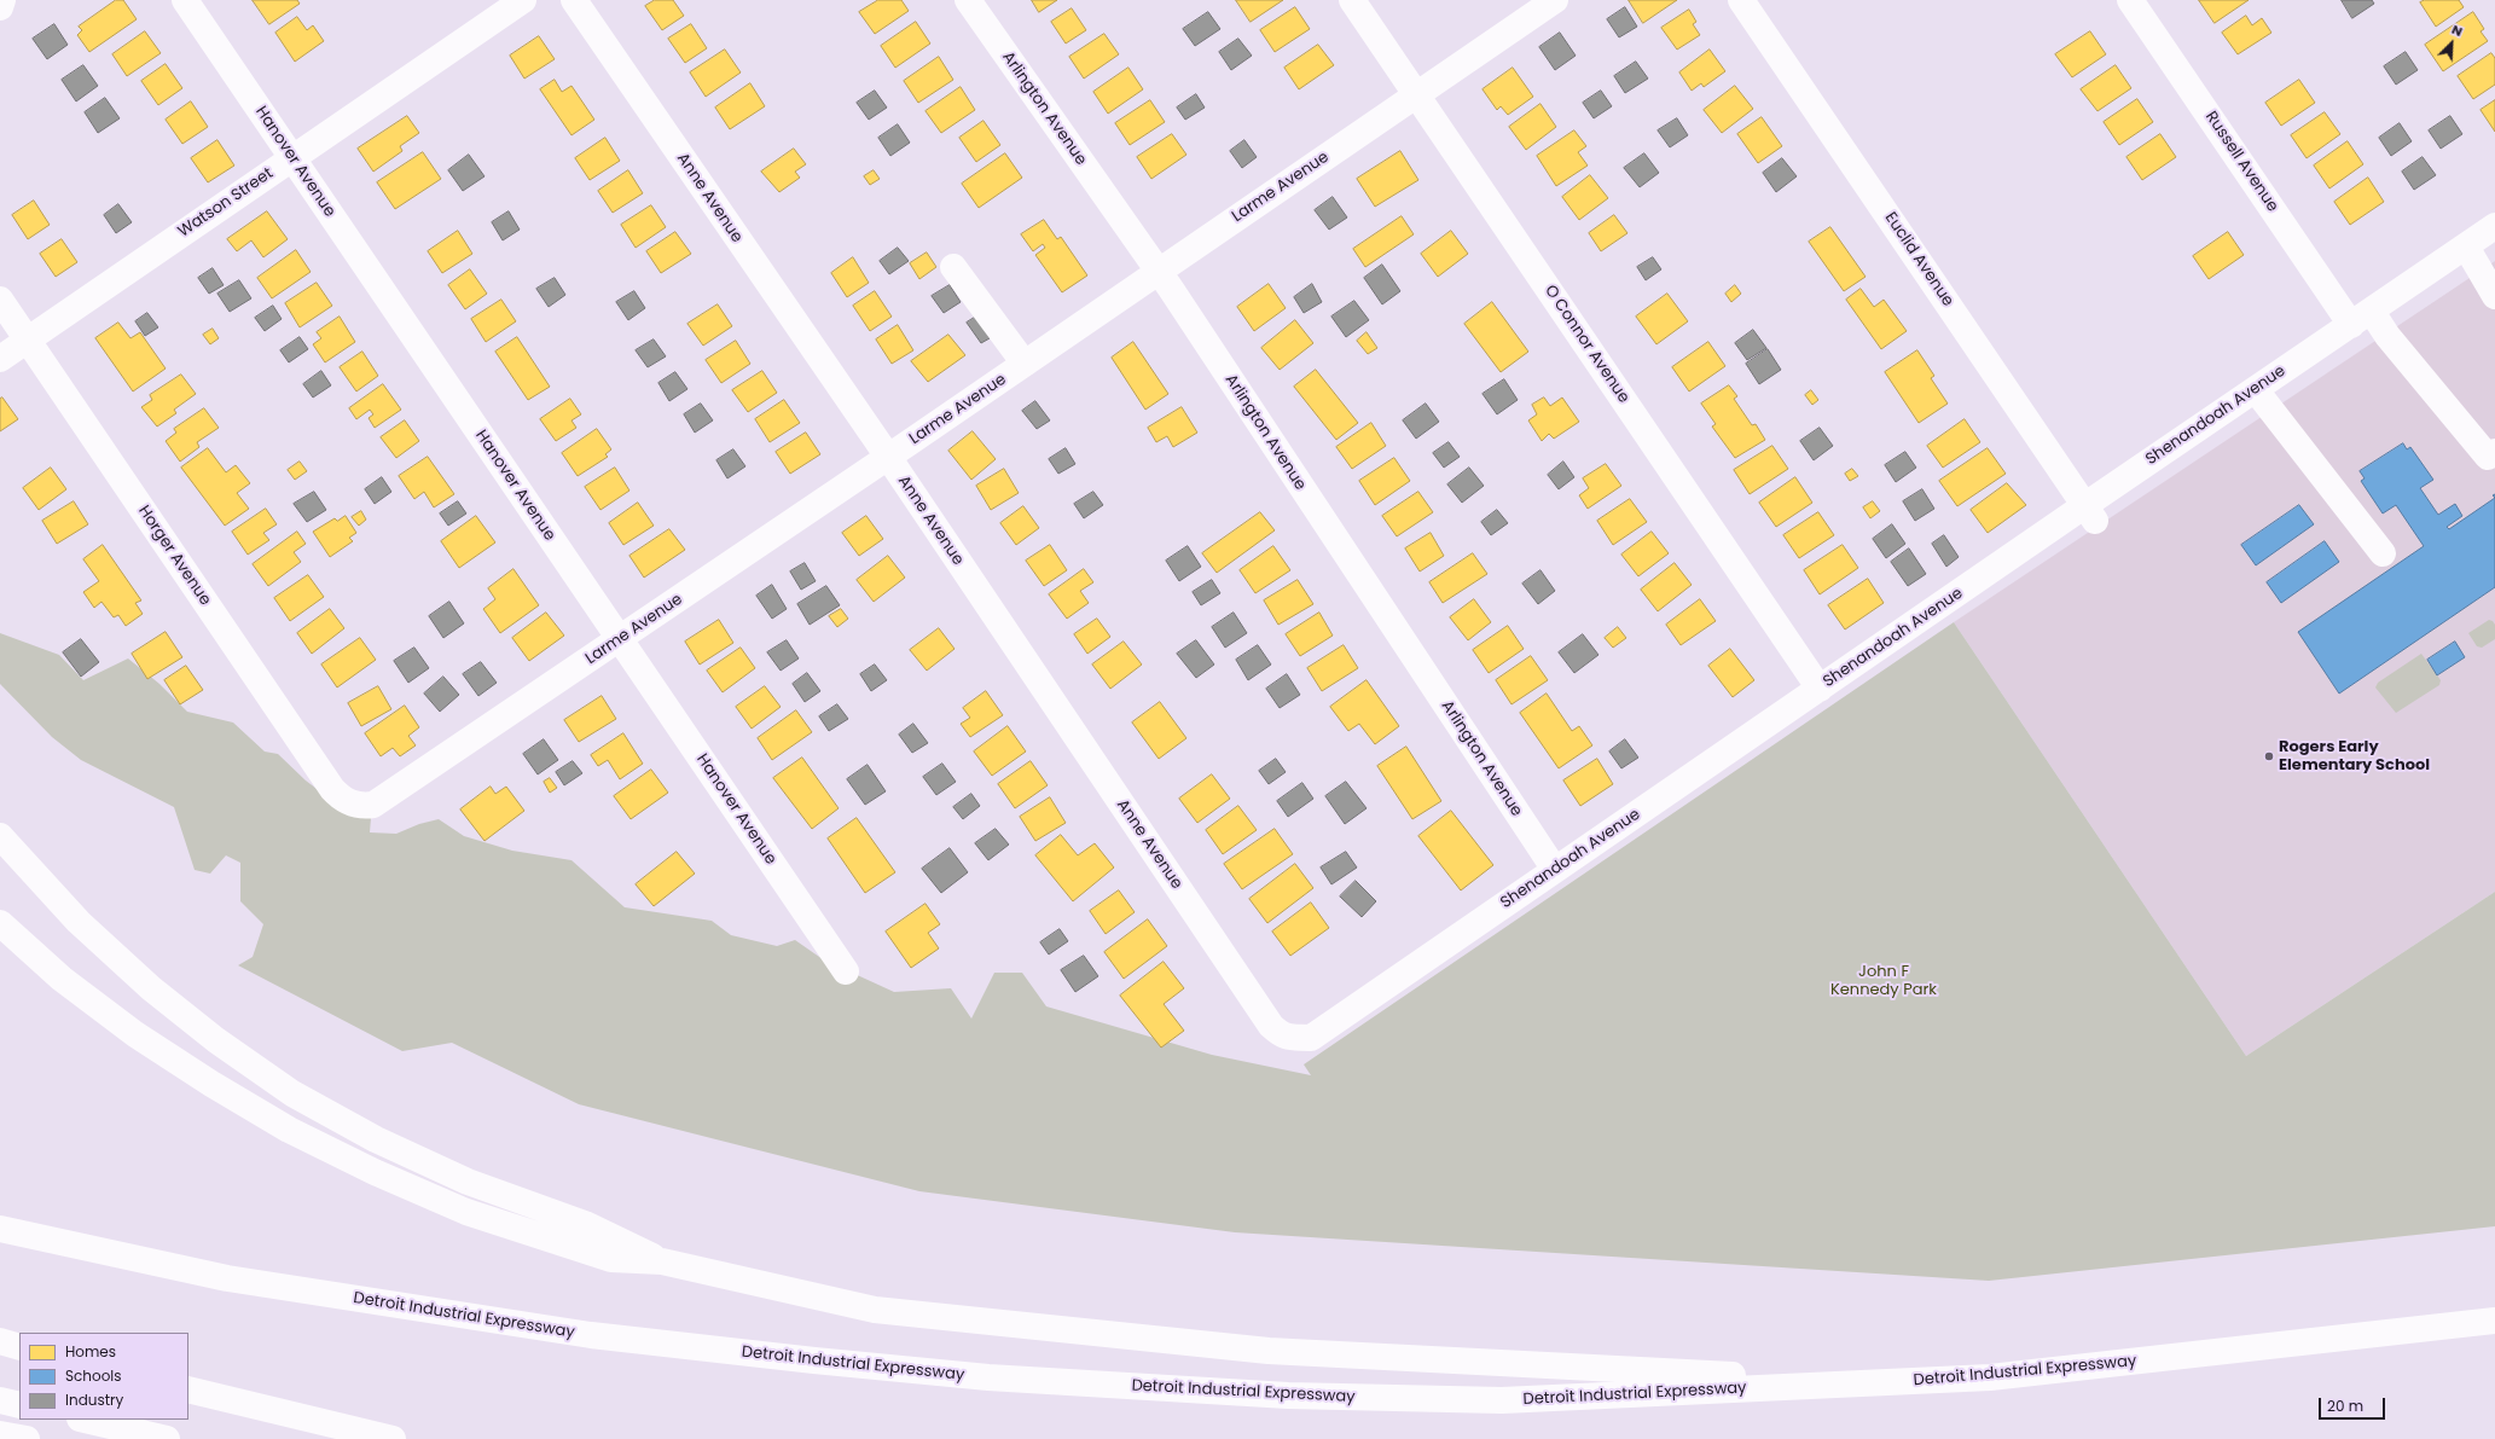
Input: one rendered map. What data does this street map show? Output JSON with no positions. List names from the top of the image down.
{
  "streets": {
    "main road": [
      "Arlington Avenue",
      "Hanover Avenue",
      "Russell Avenue",
      "Larme Avenue",
      "Anne Avenue",
      "Watson Street",
      "Euclid Avenue",
      "O Connor Avenue",
      "Shenandoah Avenue",
      "Horger Avenue",
      "Detroit Industrial Expressway"
    ]
  },
  "crossings": [
    ["Arlington Avenue", "Larme Avenue"],
    ["Arlington Avenue", "Shenandoah Avenue"],
    ["Hanover Avenue", "Larme Avenue"],
    ["Hanover Avenue", "Watson Street"],
    ["Russell Avenue", "Shenandoah Avenue"],
    ["Larme Avenue", "Anne Avenue"],
    ["Larme Avenue", "O Connor Avenue"],
    ["Larme Avenue", "Horger Avenue"],
    ["Anne Avenue", "Shenandoah Avenue"],
    ["Watson Street", "Horger Avenue"],
    ["Euclid Avenue", "Shenandoah Avenue"],
    ["O Connor Avenue", "Shenandoah Avenue"]
  ],
  "parks": ["John F Kennedy Park"],
  "places": ["Rogers Early Elementary School"],
  "legend": ["Homes", "Schools", "Industry"],
  "scale_bar": "20 m",
  "north": "top right"
}
